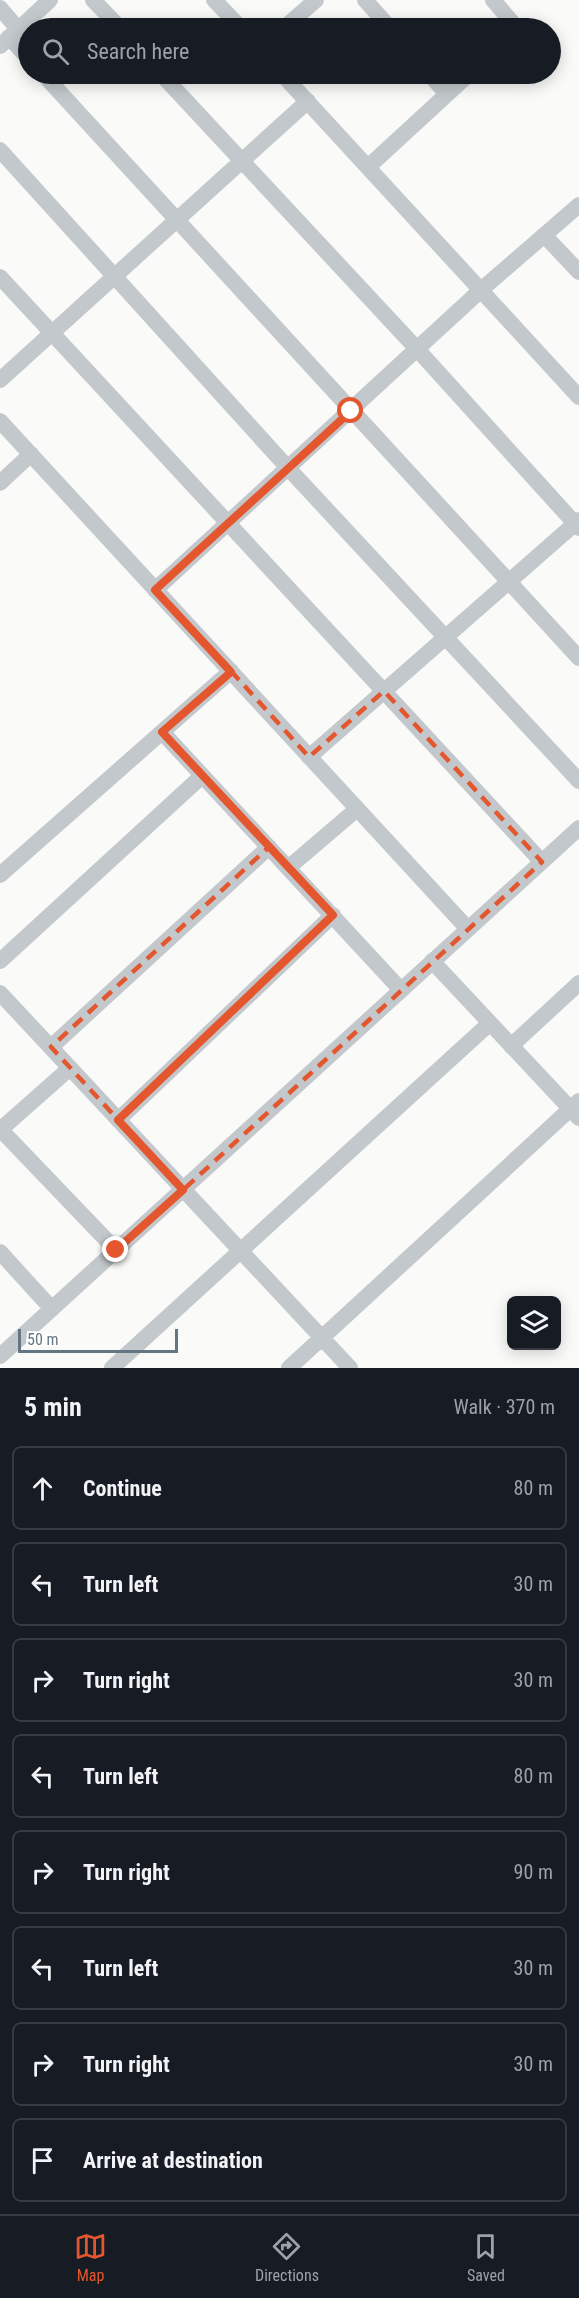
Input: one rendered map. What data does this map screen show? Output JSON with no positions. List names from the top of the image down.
{
  "scale_bar": "50 m",
  "page": {
    "search": "Search here",
    "scale": "50 m",
    "heading": ["5 min", "Walk · 370 m"],
    "list": [
      ["Continue", "80 m"],
      ["Turn left", "30 m"],
      ["Turn right", "30 m"],
      ["Turn left", "80 m"],
      ["Turn right", "90 m"],
      ["Turn left", "30 m"],
      ["Turn right", "30 m"],
      "Arrive at destination"
    ],
    "nav": ["Map", "Directions", "Saved"]
  }
}
